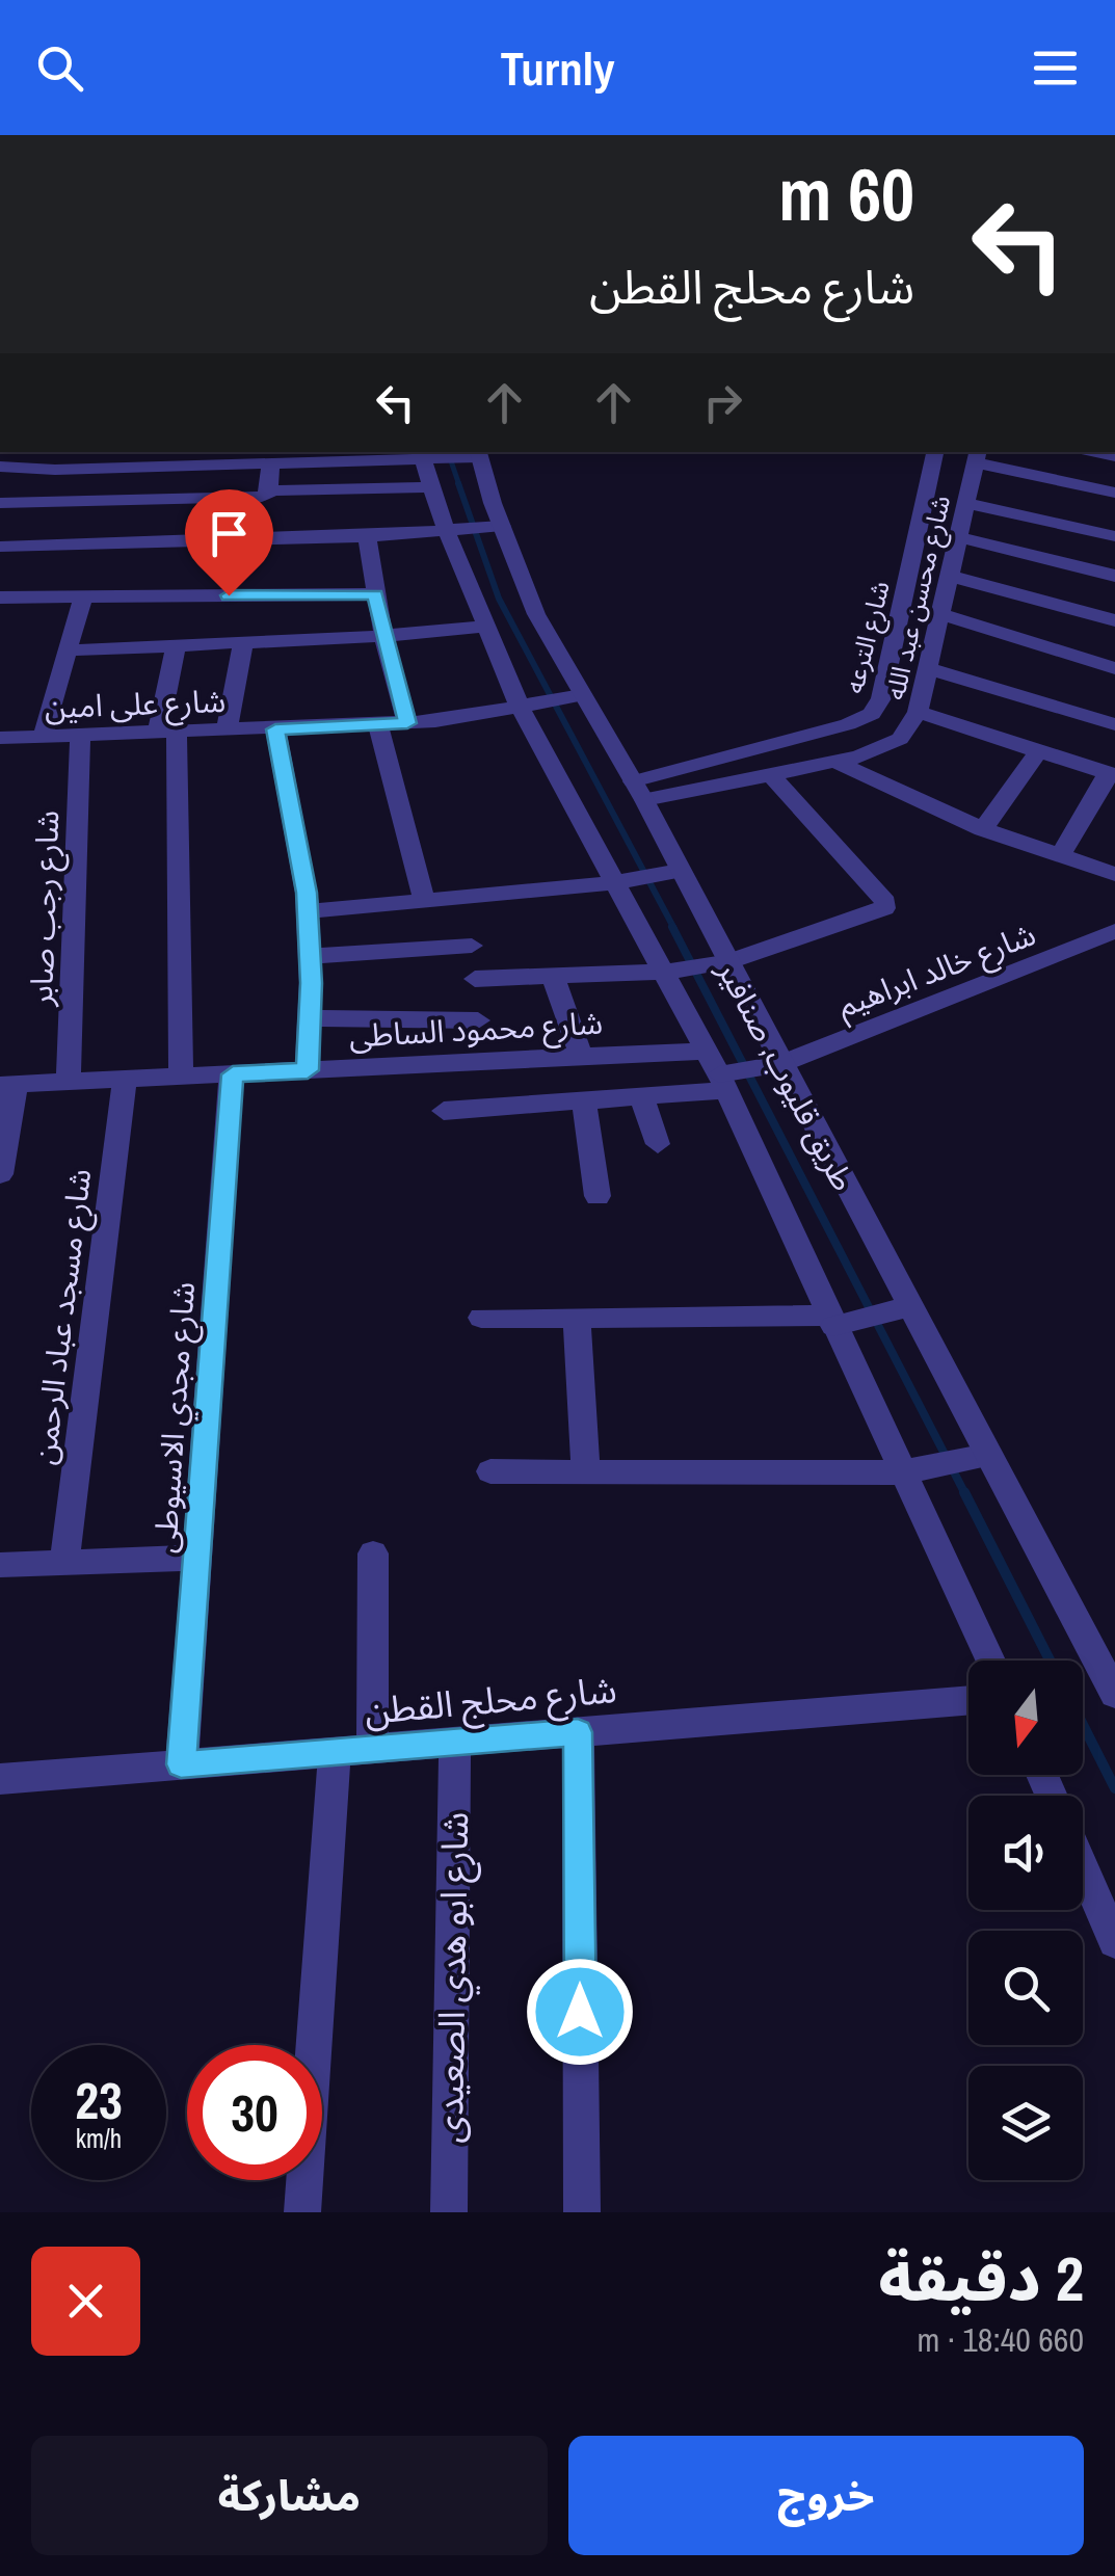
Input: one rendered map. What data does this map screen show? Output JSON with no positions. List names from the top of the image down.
{
  "streets": {
    "street": [
      "شارع محسن عبد الله",
      "شارع الترعه",
      "شارع على امين",
      "شارع رجب صابر",
      "شارع خالد ابراهيم",
      "شارع محمود الساطى",
      "طريق قليوب, صنافير",
      "شارع مسجد عباد الرحمن",
      "شارع مجدي الاسيوطى",
      "شارع محلج القطن",
      "شارع ابو هدي الصعيدى"
    ]
  },
  "crossings": [
    ["شارع محسن عبد الله", "شارع الترعه"],
    ["شارع محسن عبد الله", "طريق قليوب, صنافير"],
    ["شارع الترعه", "طريق قليوب, صنافير"],
    ["شارع على امين", "شارع رجب صابر"],
    ["شارع على امين", "طريق قليوب, صنافير"],
    ["شارع رجب صابر", "شارع محمود الساطى"],
    ["شارع خالد ابراهيم", "طريق قليوب, صنافير"],
    ["شارع محمود الساطى", "طريق قليوب, صنافير"],
    ["شارع محمود الساطى", "شارع مسجد عباد الرحمن"],
    ["شارع محمود الساطى", "شارع مجدي الاسيوطى"],
    ["شارع مجدي الاسيوطى", "شارع محلج القطن"],
    ["شارع محلج القطن", "شارع ابو هدي الصعيدى"]
  ],
  "north": "bottom",
  "page": {
    "header": "Turnly",
    "turn": ["60 m", "شارع محلج القطن"],
    "speed": "23 km/h",
    "limit": "30",
    "heading": ["2 دقيقة", "660 m · 18:40"],
    "buttons": ["خروج", "مشاركة"]
  }
}
